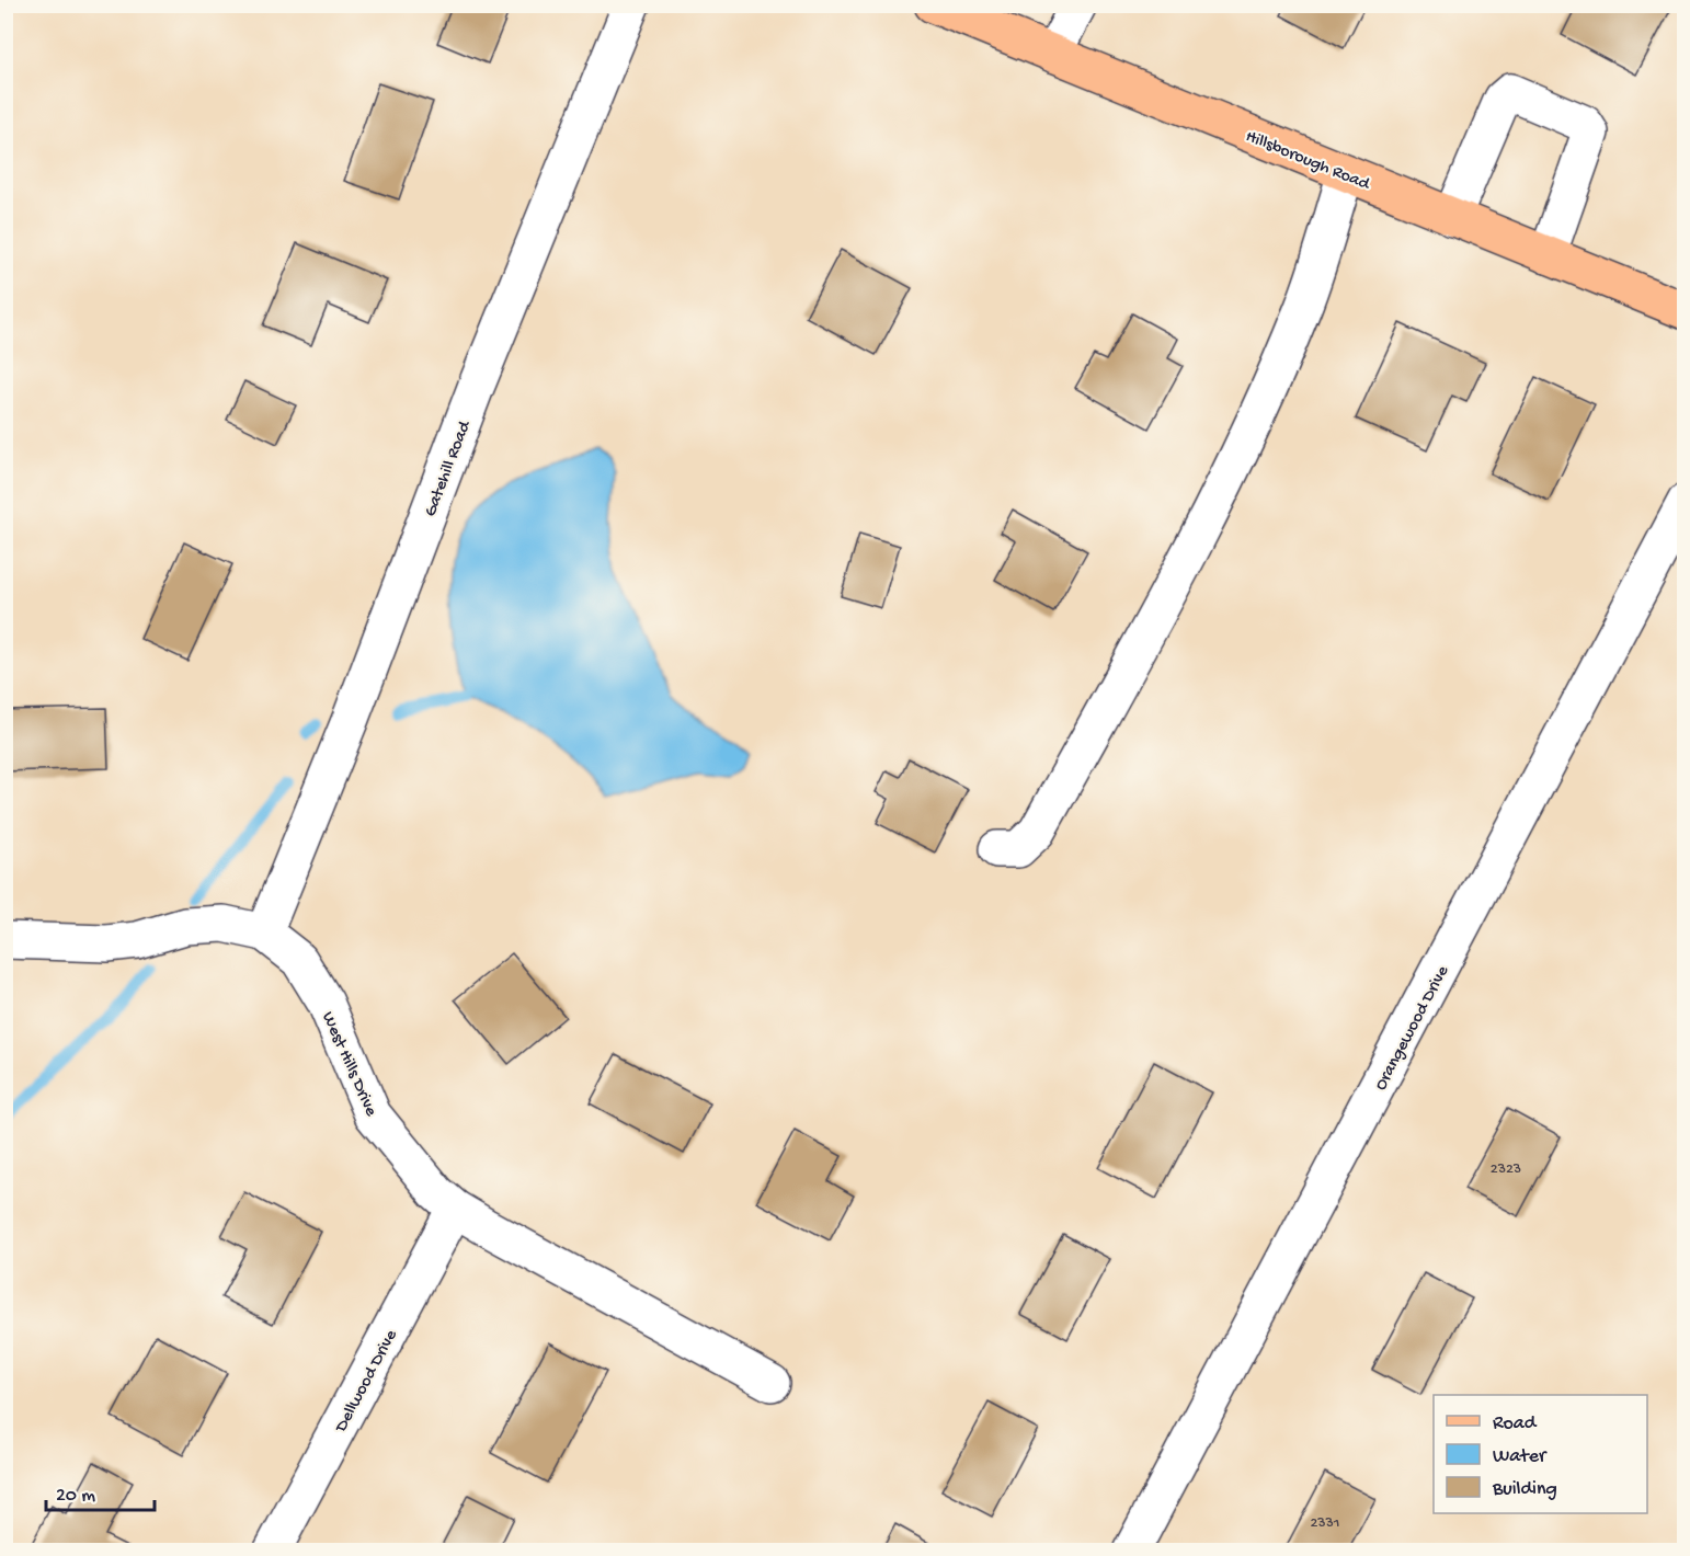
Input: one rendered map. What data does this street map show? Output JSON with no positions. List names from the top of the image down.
{
  "streets": {
    "main road": ["Hillsborough Road"],
    "street": [
      "Gatehill Road",
      "Orangewood Drive",
      "West Hills Drive",
      "Dellwood Drive"
    ]
  },
  "crossings": [
    ["Gatehill Road", "West Hills Drive"],
    ["West Hills Drive", "Dellwood Drive"]
  ],
  "house_numbers": ["2323", "2331"],
  "legend": ["Road", "Water", "Building"],
  "scale_bar": "20 m"
}
